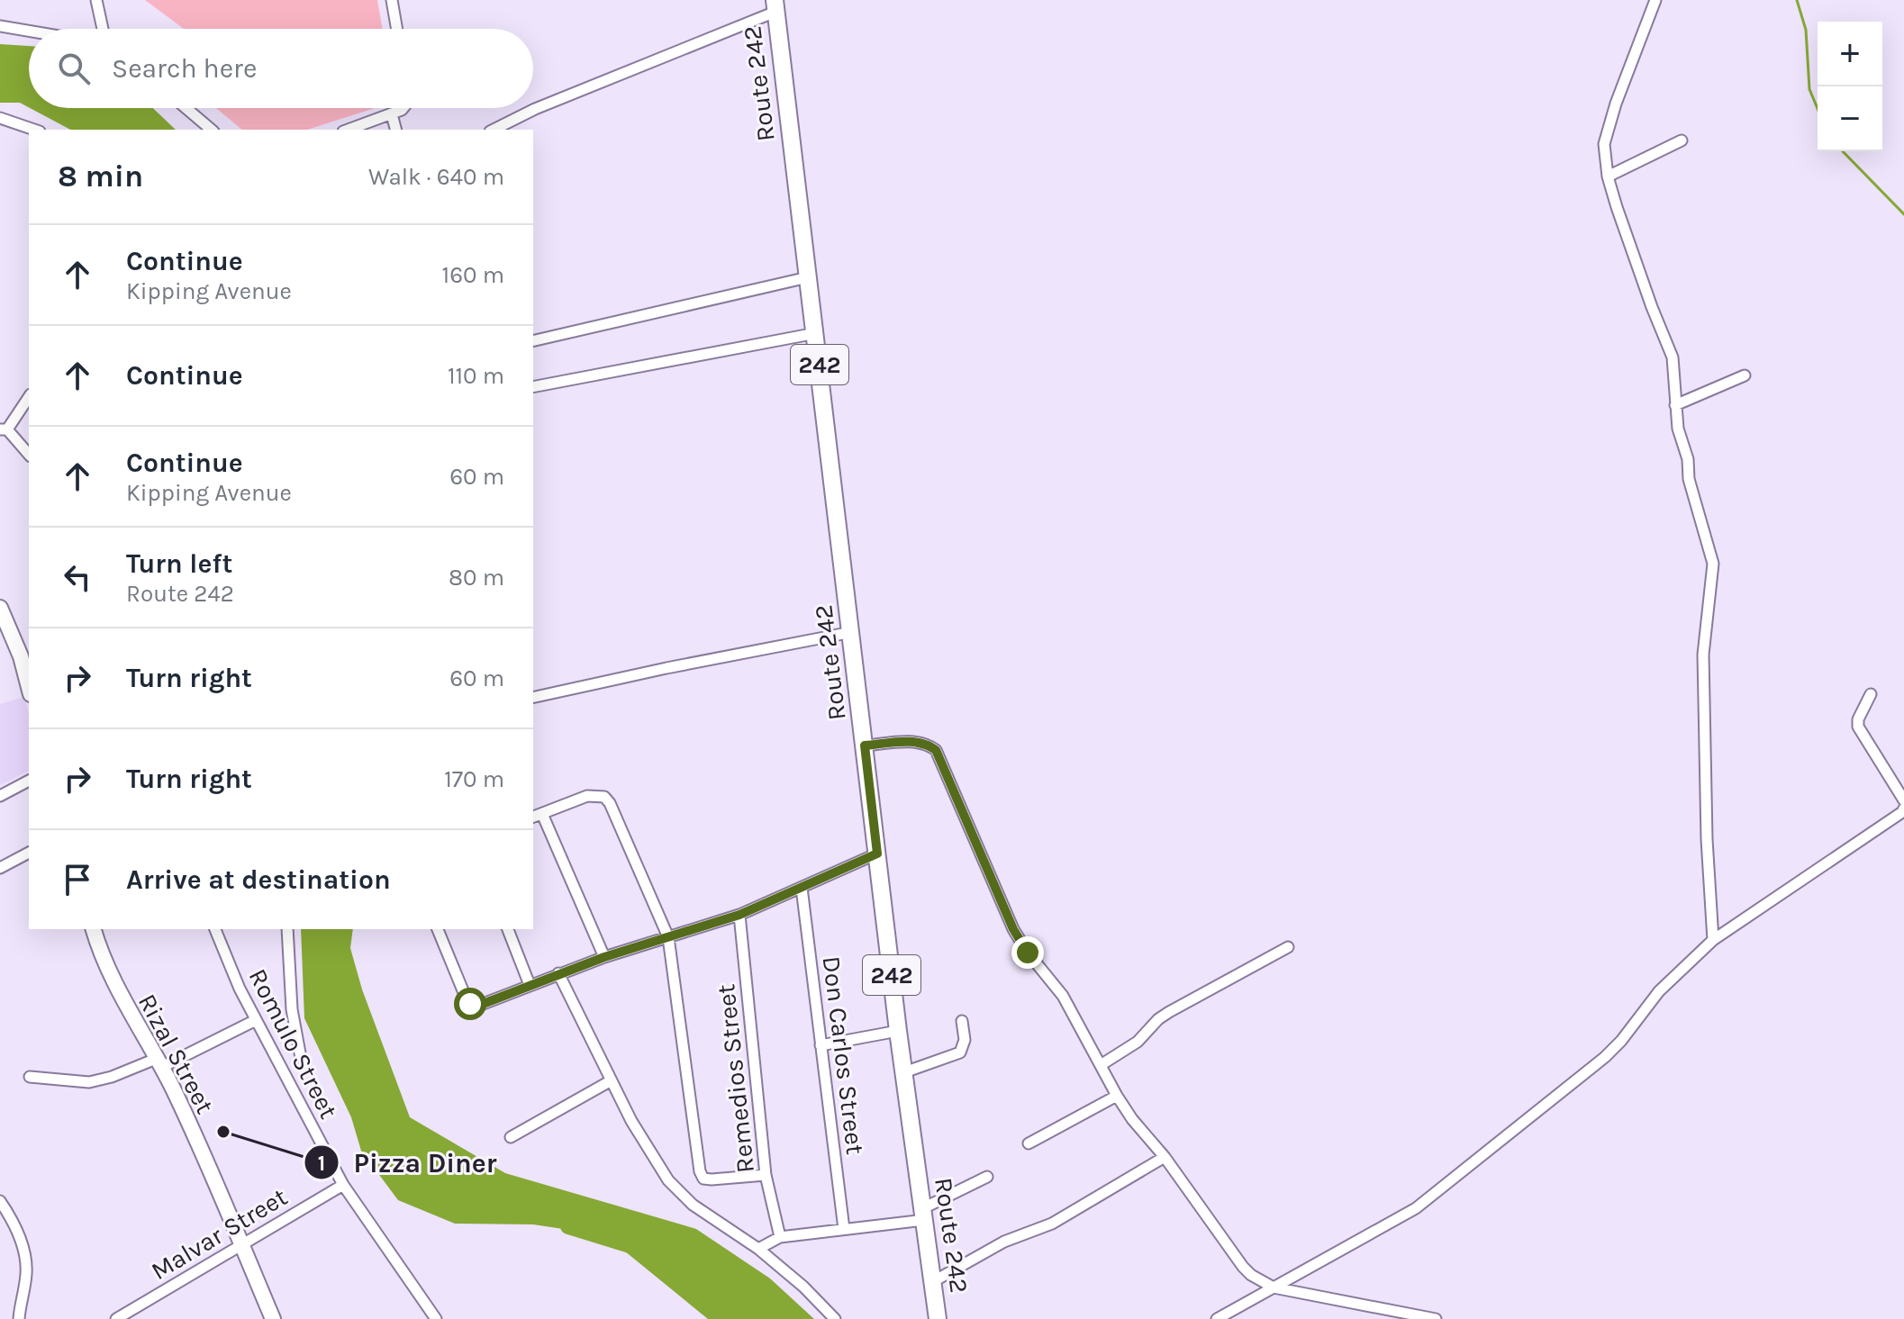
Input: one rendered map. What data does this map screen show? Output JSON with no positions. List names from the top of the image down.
{
  "streets": {
    "main road": ["Route 242", "242"],
    "street": [
      "Romulo Street",
      "Rizal Street",
      "Don Carlos Street",
      "Remedios Street",
      "Malvar Street"
    ]
  },
  "crossings": [
    ["Romulo Street", "Malvar Street"],
    ["Rizal Street", "Malvar Street"]
  ],
  "places": ["Pizza Diner"],
  "page": {
    "map_buttons": ["+", "−"],
    "search": "Search here",
    "heading": ["8 min", "Walk · 640 m"],
    "list": [
      ["Continue", "Kipping Avenue", "160 m"],
      ["Continue", "110 m"],
      ["Continue", "Kipping Avenue", "60 m"],
      ["Turn left", "Route 242", "80 m"],
      ["Turn right", "60 m"],
      ["Turn right", "170 m"],
      "Arrive at destination"
    ]
  }
}
